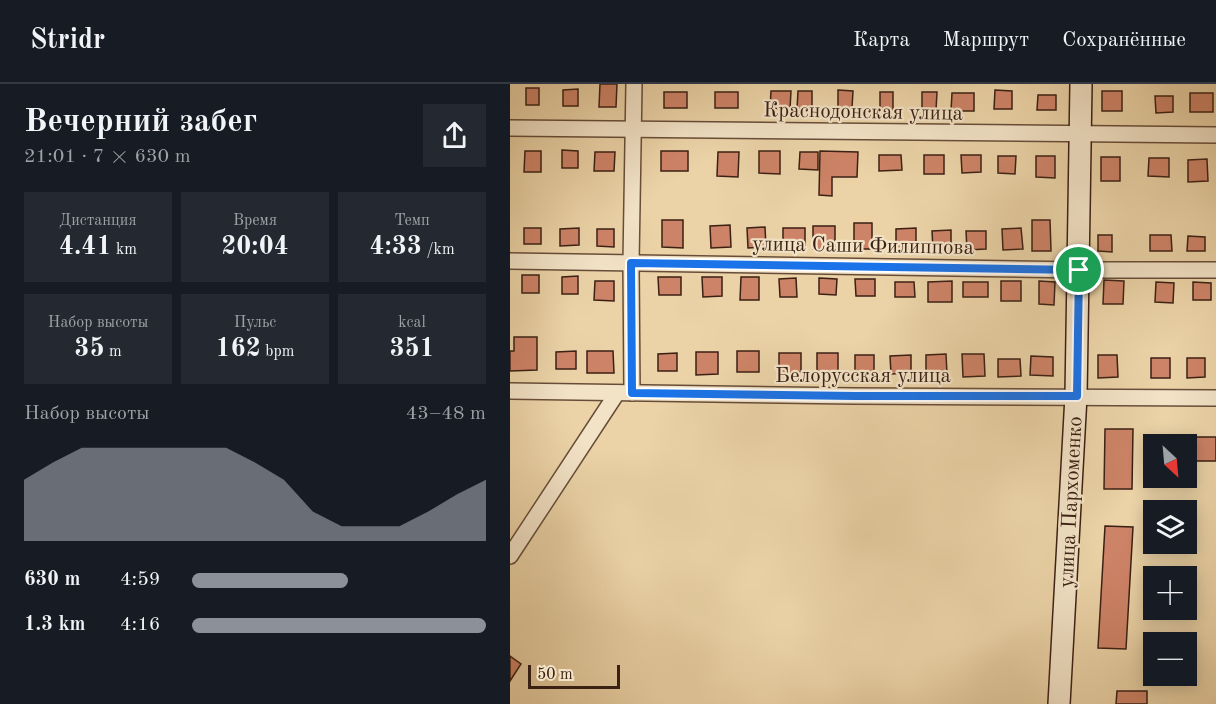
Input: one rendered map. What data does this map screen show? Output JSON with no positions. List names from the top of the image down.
{
  "streets": {
    "street": [
      "Краснодонская улица",
      "улица Саши Филиппова",
      "Белорусская улица",
      "улица Пархоменко"
    ]
  },
  "crossings": [
    ["Краснодонская улица", "улица Пархоменко"],
    ["улица Саши Филиппова", "улица Пархоменко"],
    ["Белорусская улица", "улица Пархоменко"]
  ],
  "scale_bar": "50 m",
  "north": "bottom right",
  "page": {
    "header": "Stridr",
    "nav": ["Карта", "Маршрут", "Сохранённые"],
    "heading": ["Вечерний забег", "21:01 · 7 × 630 m"],
    "stats": [
      ["Дистанция", "4.41 km"],
      ["Время", "20:04"],
      ["Темп", "4:33 /km"],
      ["Набор высоты", "35 m"],
      ["Пульс", "162 bpm"],
      ["kcal", "351"]
    ],
    "chart": ["Набор высоты", "43–48 m"],
    "map_buttons": ["+", "−"],
    "list": [
      {
        "name": "630 m",
        "note": "4:59"
      },
      {
        "name": "1.3 km",
        "note": "4:16"
      }
    ],
    "scale": "50 m"
  }
}
